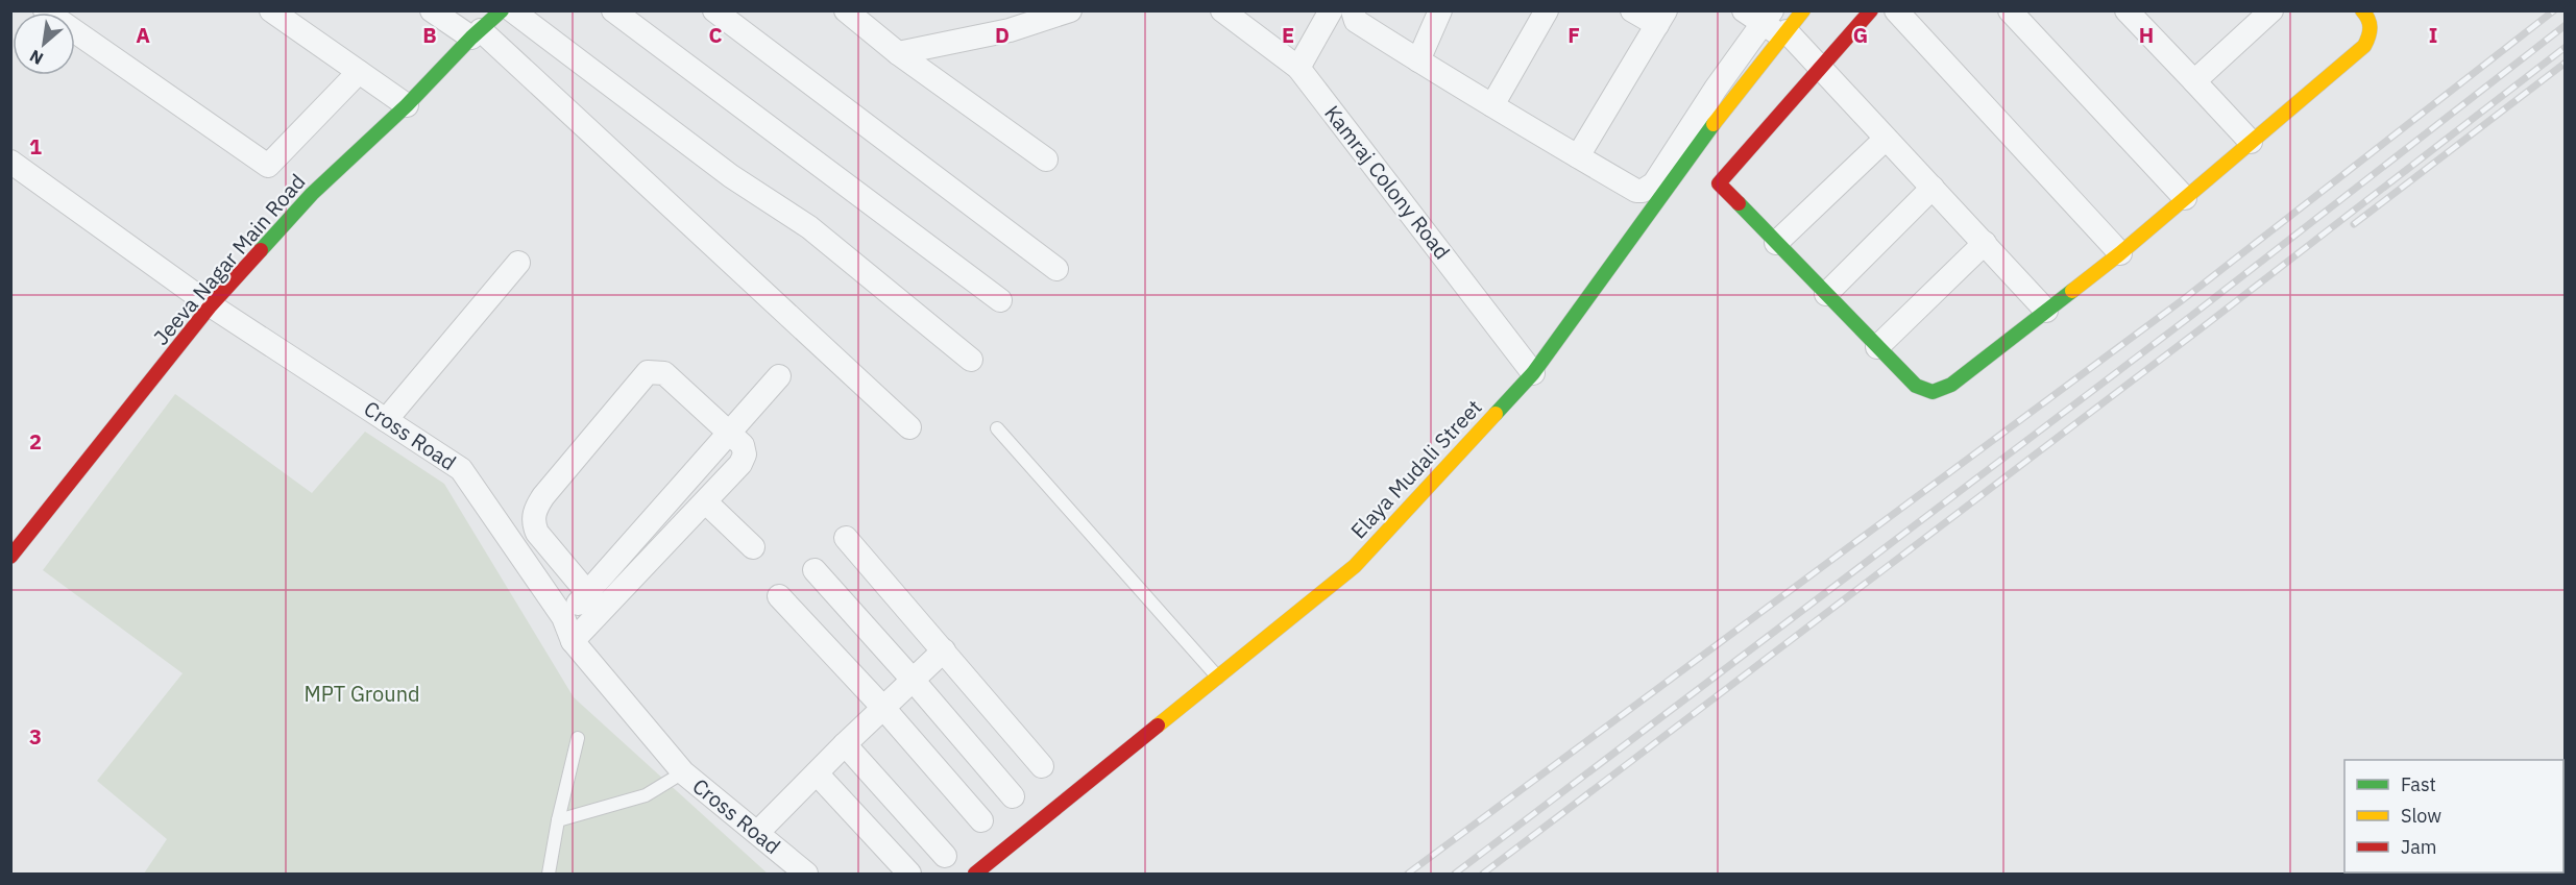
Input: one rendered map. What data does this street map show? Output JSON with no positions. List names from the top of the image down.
{
  "streets": {
    "street": [
      "Kamraj Colony Road",
      "Jeeva Nagar Main Road",
      "Cross Road",
      "Elaya Mudali Street"
    ]
  },
  "crossings": [
    ["Kamraj Colony Road", "Elaya Mudali Street"],
    ["Jeeva Nagar Main Road", "Cross Road"]
  ],
  "parks": ["MPT Ground"],
  "legend": ["Fast", "Slow", "Jam"],
  "north": "bottom left",
  "grid": {
    "columns": [
      "A",
      "B",
      "C",
      "D",
      "E",
      "F",
      "G",
      "H",
      "I"
    ],
    "rows": ["1", "2", "3"]
  }
}
